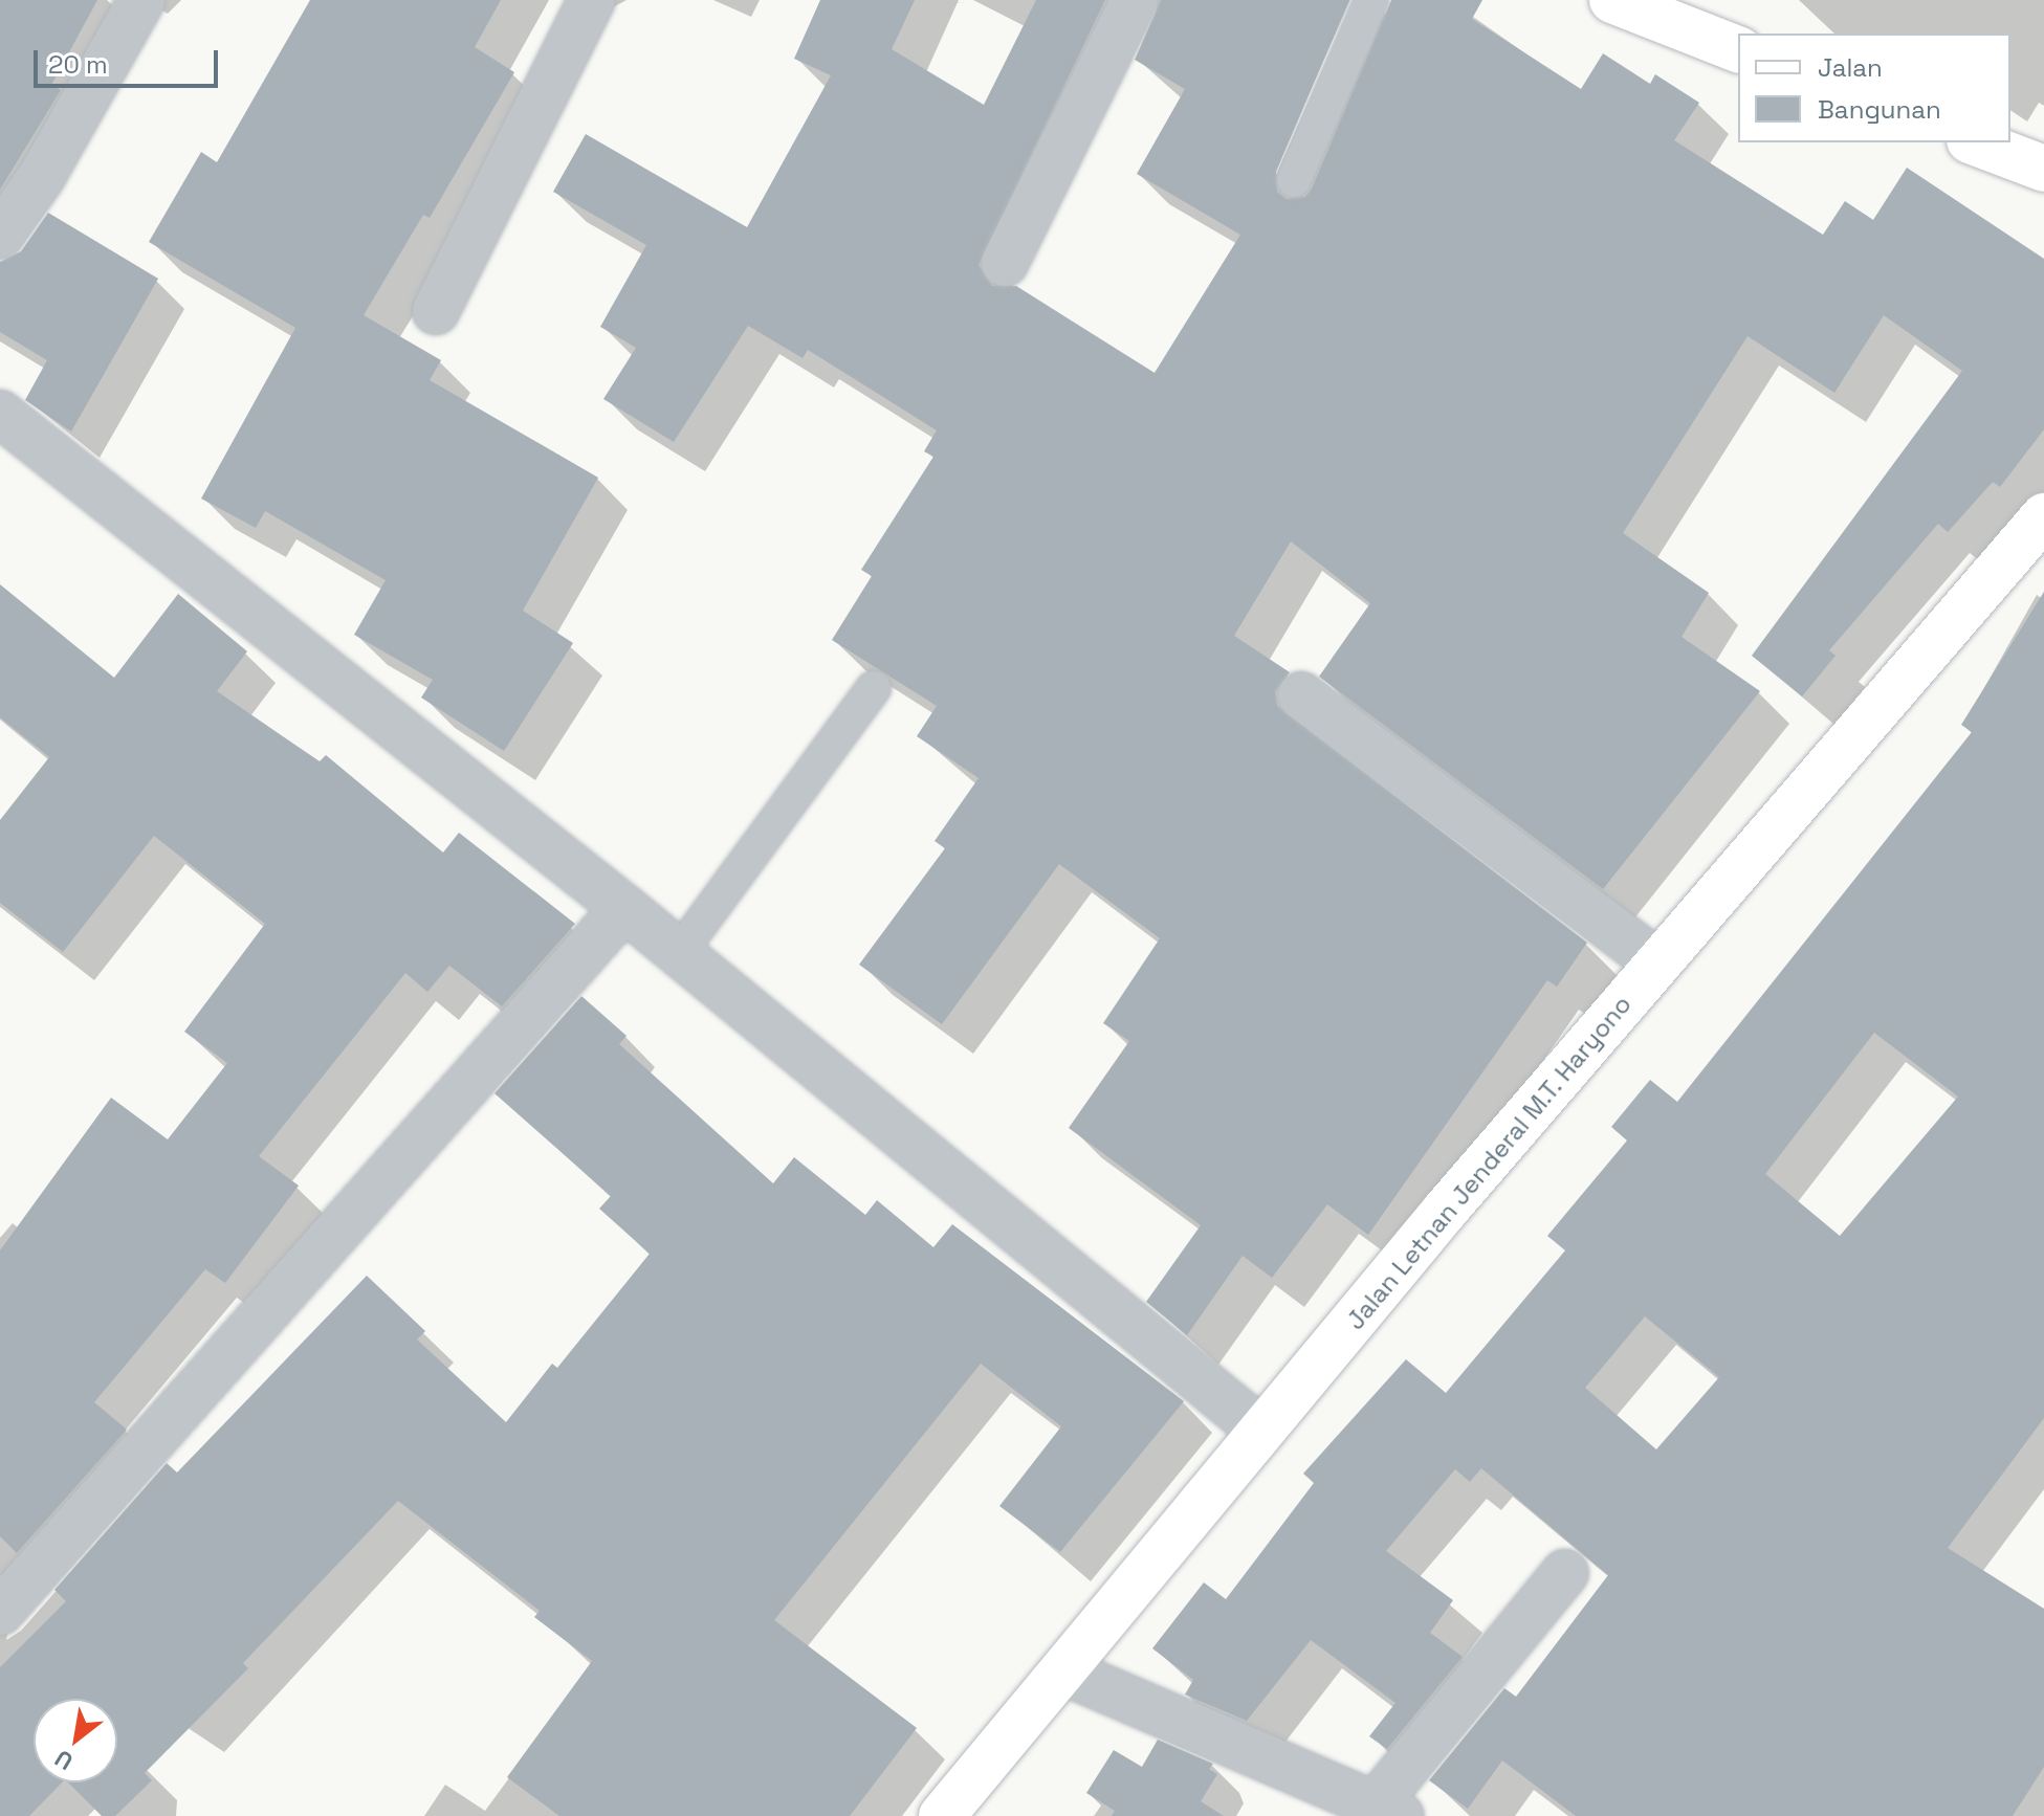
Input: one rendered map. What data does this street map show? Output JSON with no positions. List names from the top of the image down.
{
  "streets": {
    "main road": ["Jalan Letnan Jenderal M.T. Haryono"]
  },
  "legend": ["Jalan", "Bangunan"],
  "scale_bar": "20 m",
  "north": "bottom left"
}
